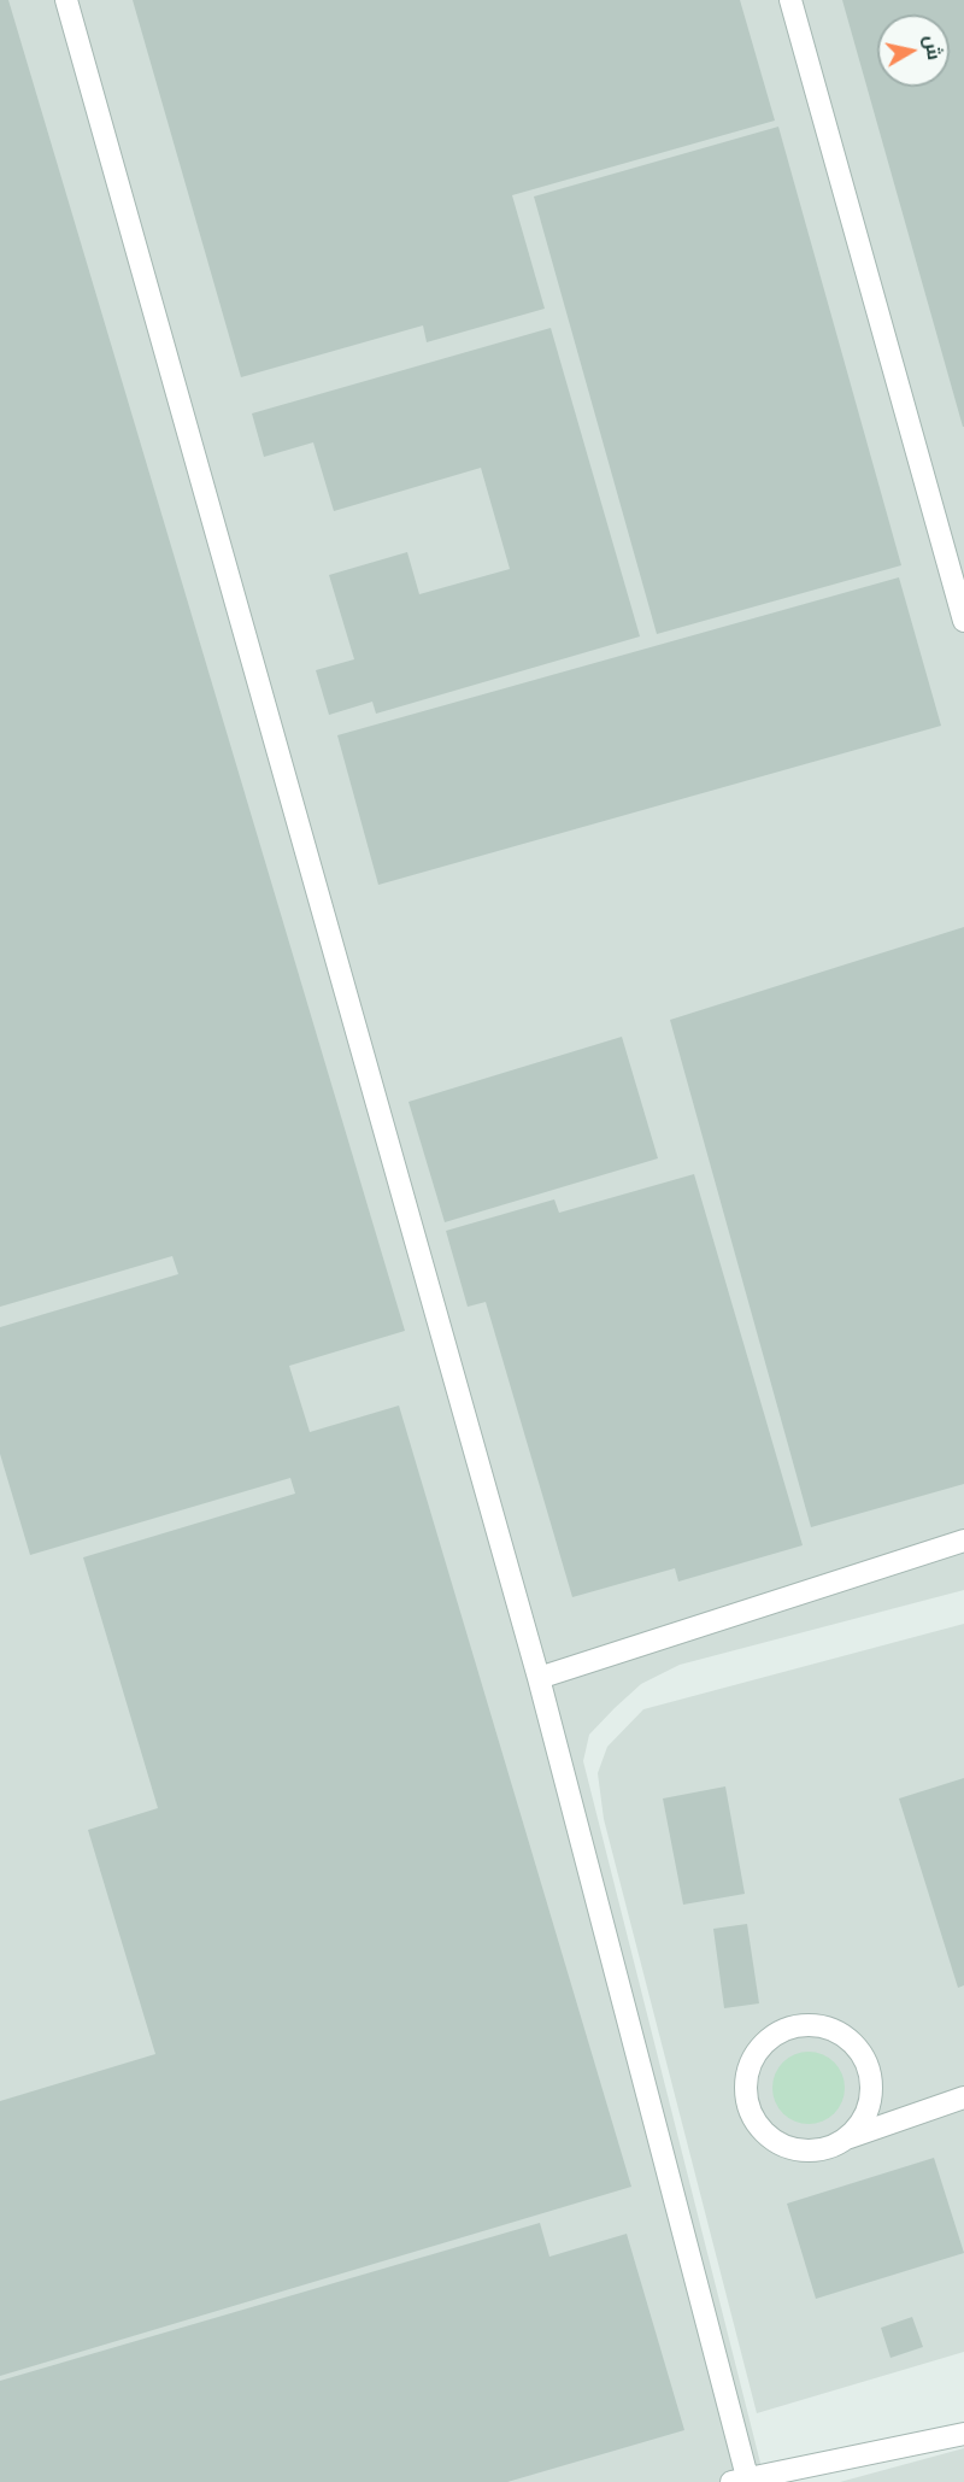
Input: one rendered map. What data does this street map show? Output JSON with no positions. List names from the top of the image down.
{
  "north": "right"
}
